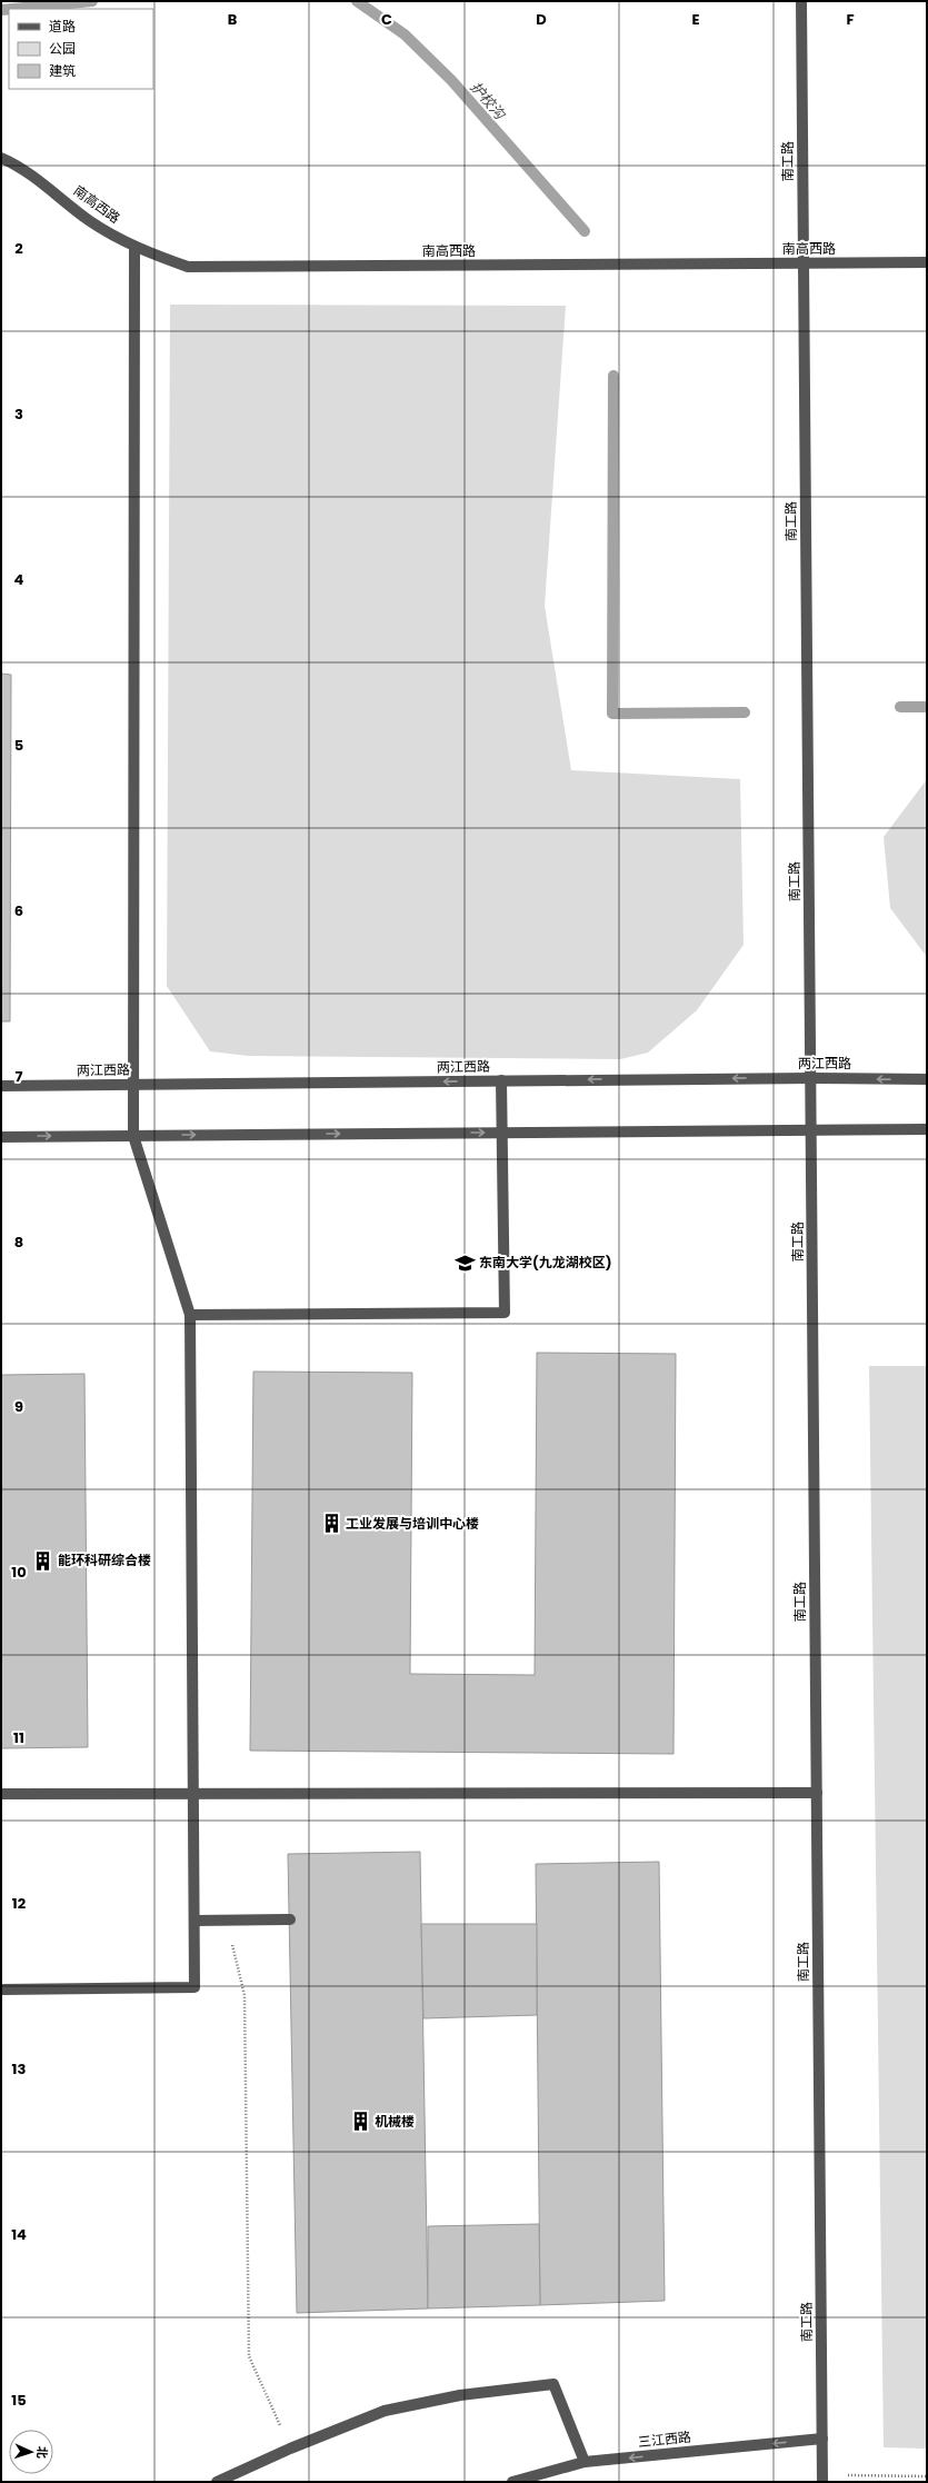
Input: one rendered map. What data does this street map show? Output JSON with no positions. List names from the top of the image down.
{
  "streets": {
    "street": [
      "南工路",
      "南高西路",
      "两江西路",
      "三江西路"
    ]
  },
  "crossings": [
    ["南工路", "南高西路"],
    ["南工路", "两江西路"],
    ["南工路", "三江西路"]
  ],
  "one_way": ["三江西路"],
  "water": ["护校沟"],
  "places": {
    "school or university": ["东南大学(九龙湖校区)"],
    "building": ["工业发展与培训中心楼", "能环科研综合楼", "机械楼"]
  },
  "legend": ["道路", "公园", "建筑"],
  "north": "right",
  "grid": {
    "columns": [
      "B",
      "C",
      "D",
      "E",
      "F"
    ],
    "rows": [
      "2",
      "3",
      "4",
      "5",
      "6",
      "7",
      "8",
      "9",
      "10",
      "11",
      "12",
      "13",
      "14",
      "15"
    ]
  }
}
